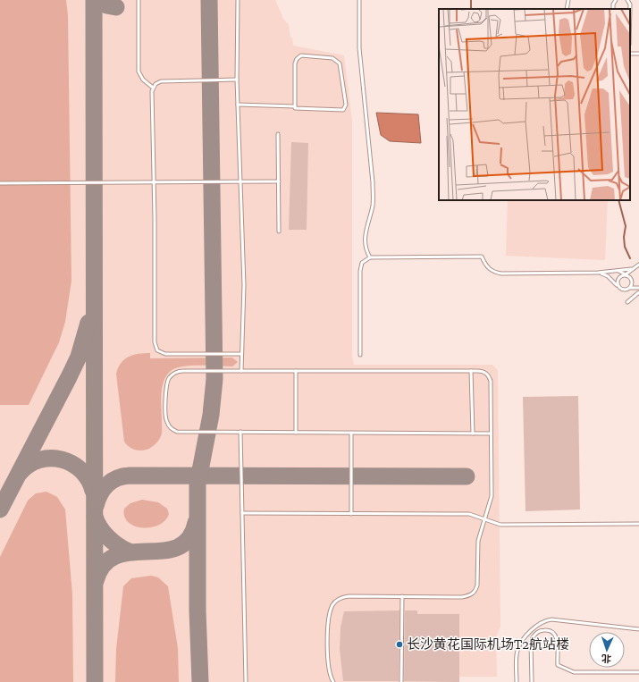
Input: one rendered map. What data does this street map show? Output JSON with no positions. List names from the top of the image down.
{
  "places": ["长沙黄花国际机场T2航站楼"],
  "north": "bottom"
}
